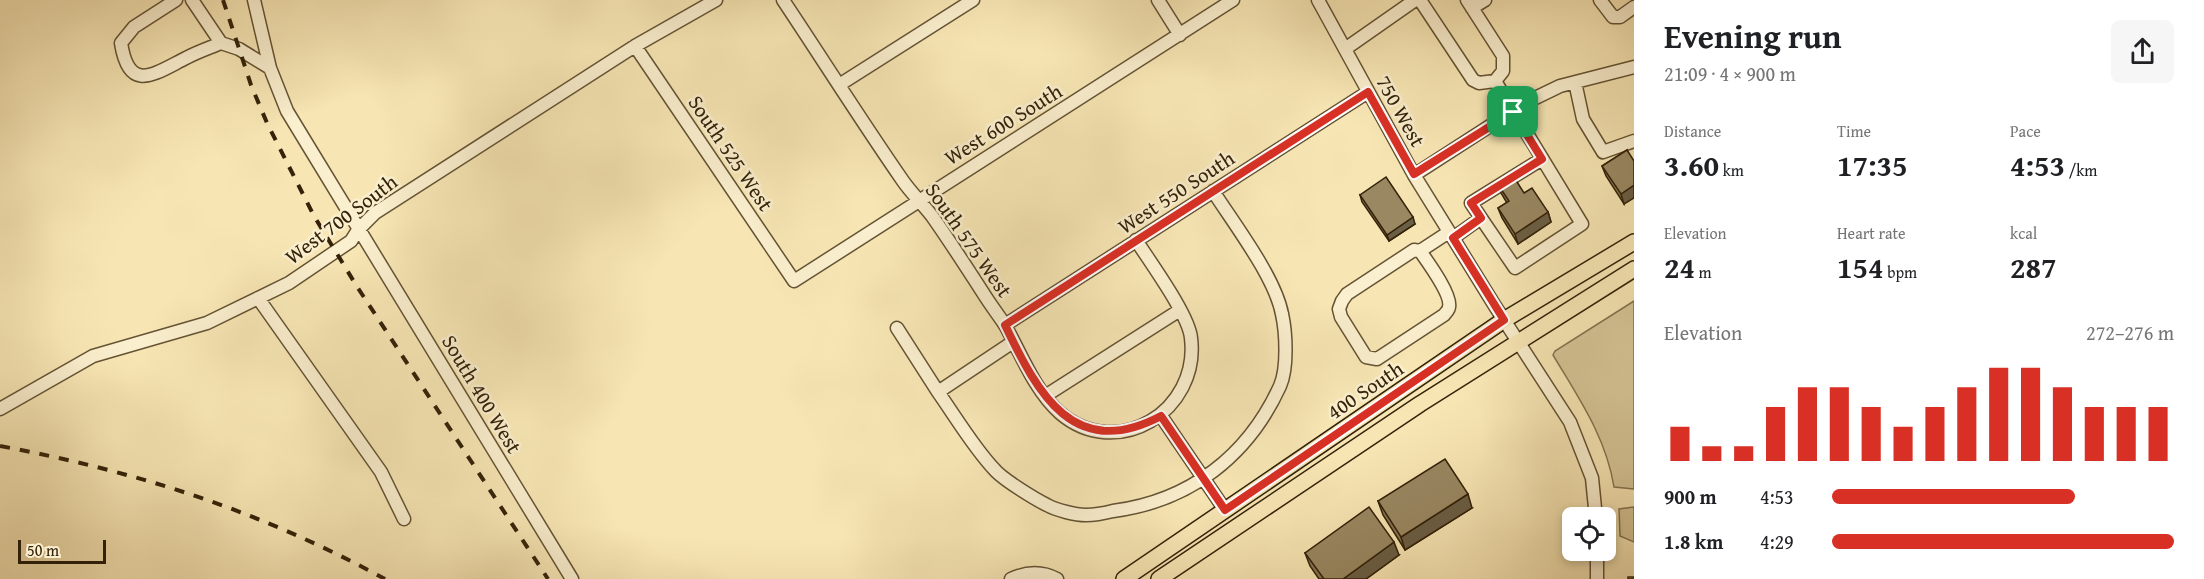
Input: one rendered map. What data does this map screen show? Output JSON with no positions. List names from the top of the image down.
{
  "streets": {
    "main road": ["400 South"],
    "street": [
      "750 West",
      "West 600 South",
      "South 525 West",
      "West 550 South",
      "West 700 South",
      "South 575 West",
      "South 400 West"
    ]
  },
  "crossings": [
    ["750 West", "West 550 South"],
    ["750 West", "400 South"],
    ["West 600 South", "South 525 West"],
    ["West 600 South", "South 575 West"],
    ["South 525 West", "West 700 South"],
    ["West 550 South", "South 575 West"],
    ["West 700 South", "South 400 West"]
  ],
  "scale_bar": "50 m",
  "page": {
    "heading": ["Evening run", "21:09 · 4 × 900 m"],
    "stats": [
      ["Distance", "3.60 km"],
      ["Time", "17:35"],
      ["Pace", "4:53 /km"],
      ["Elevation", "24 m"],
      ["Heart rate", "154 bpm"],
      ["kcal", "287"]
    ],
    "chart": ["Elevation", "272–276 m"],
    "list": [
      {
        "name": "900 m",
        "note": "4:53"
      },
      {
        "name": "1.8 km",
        "note": "4:29"
      }
    ],
    "scale": "50 m"
  }
}
